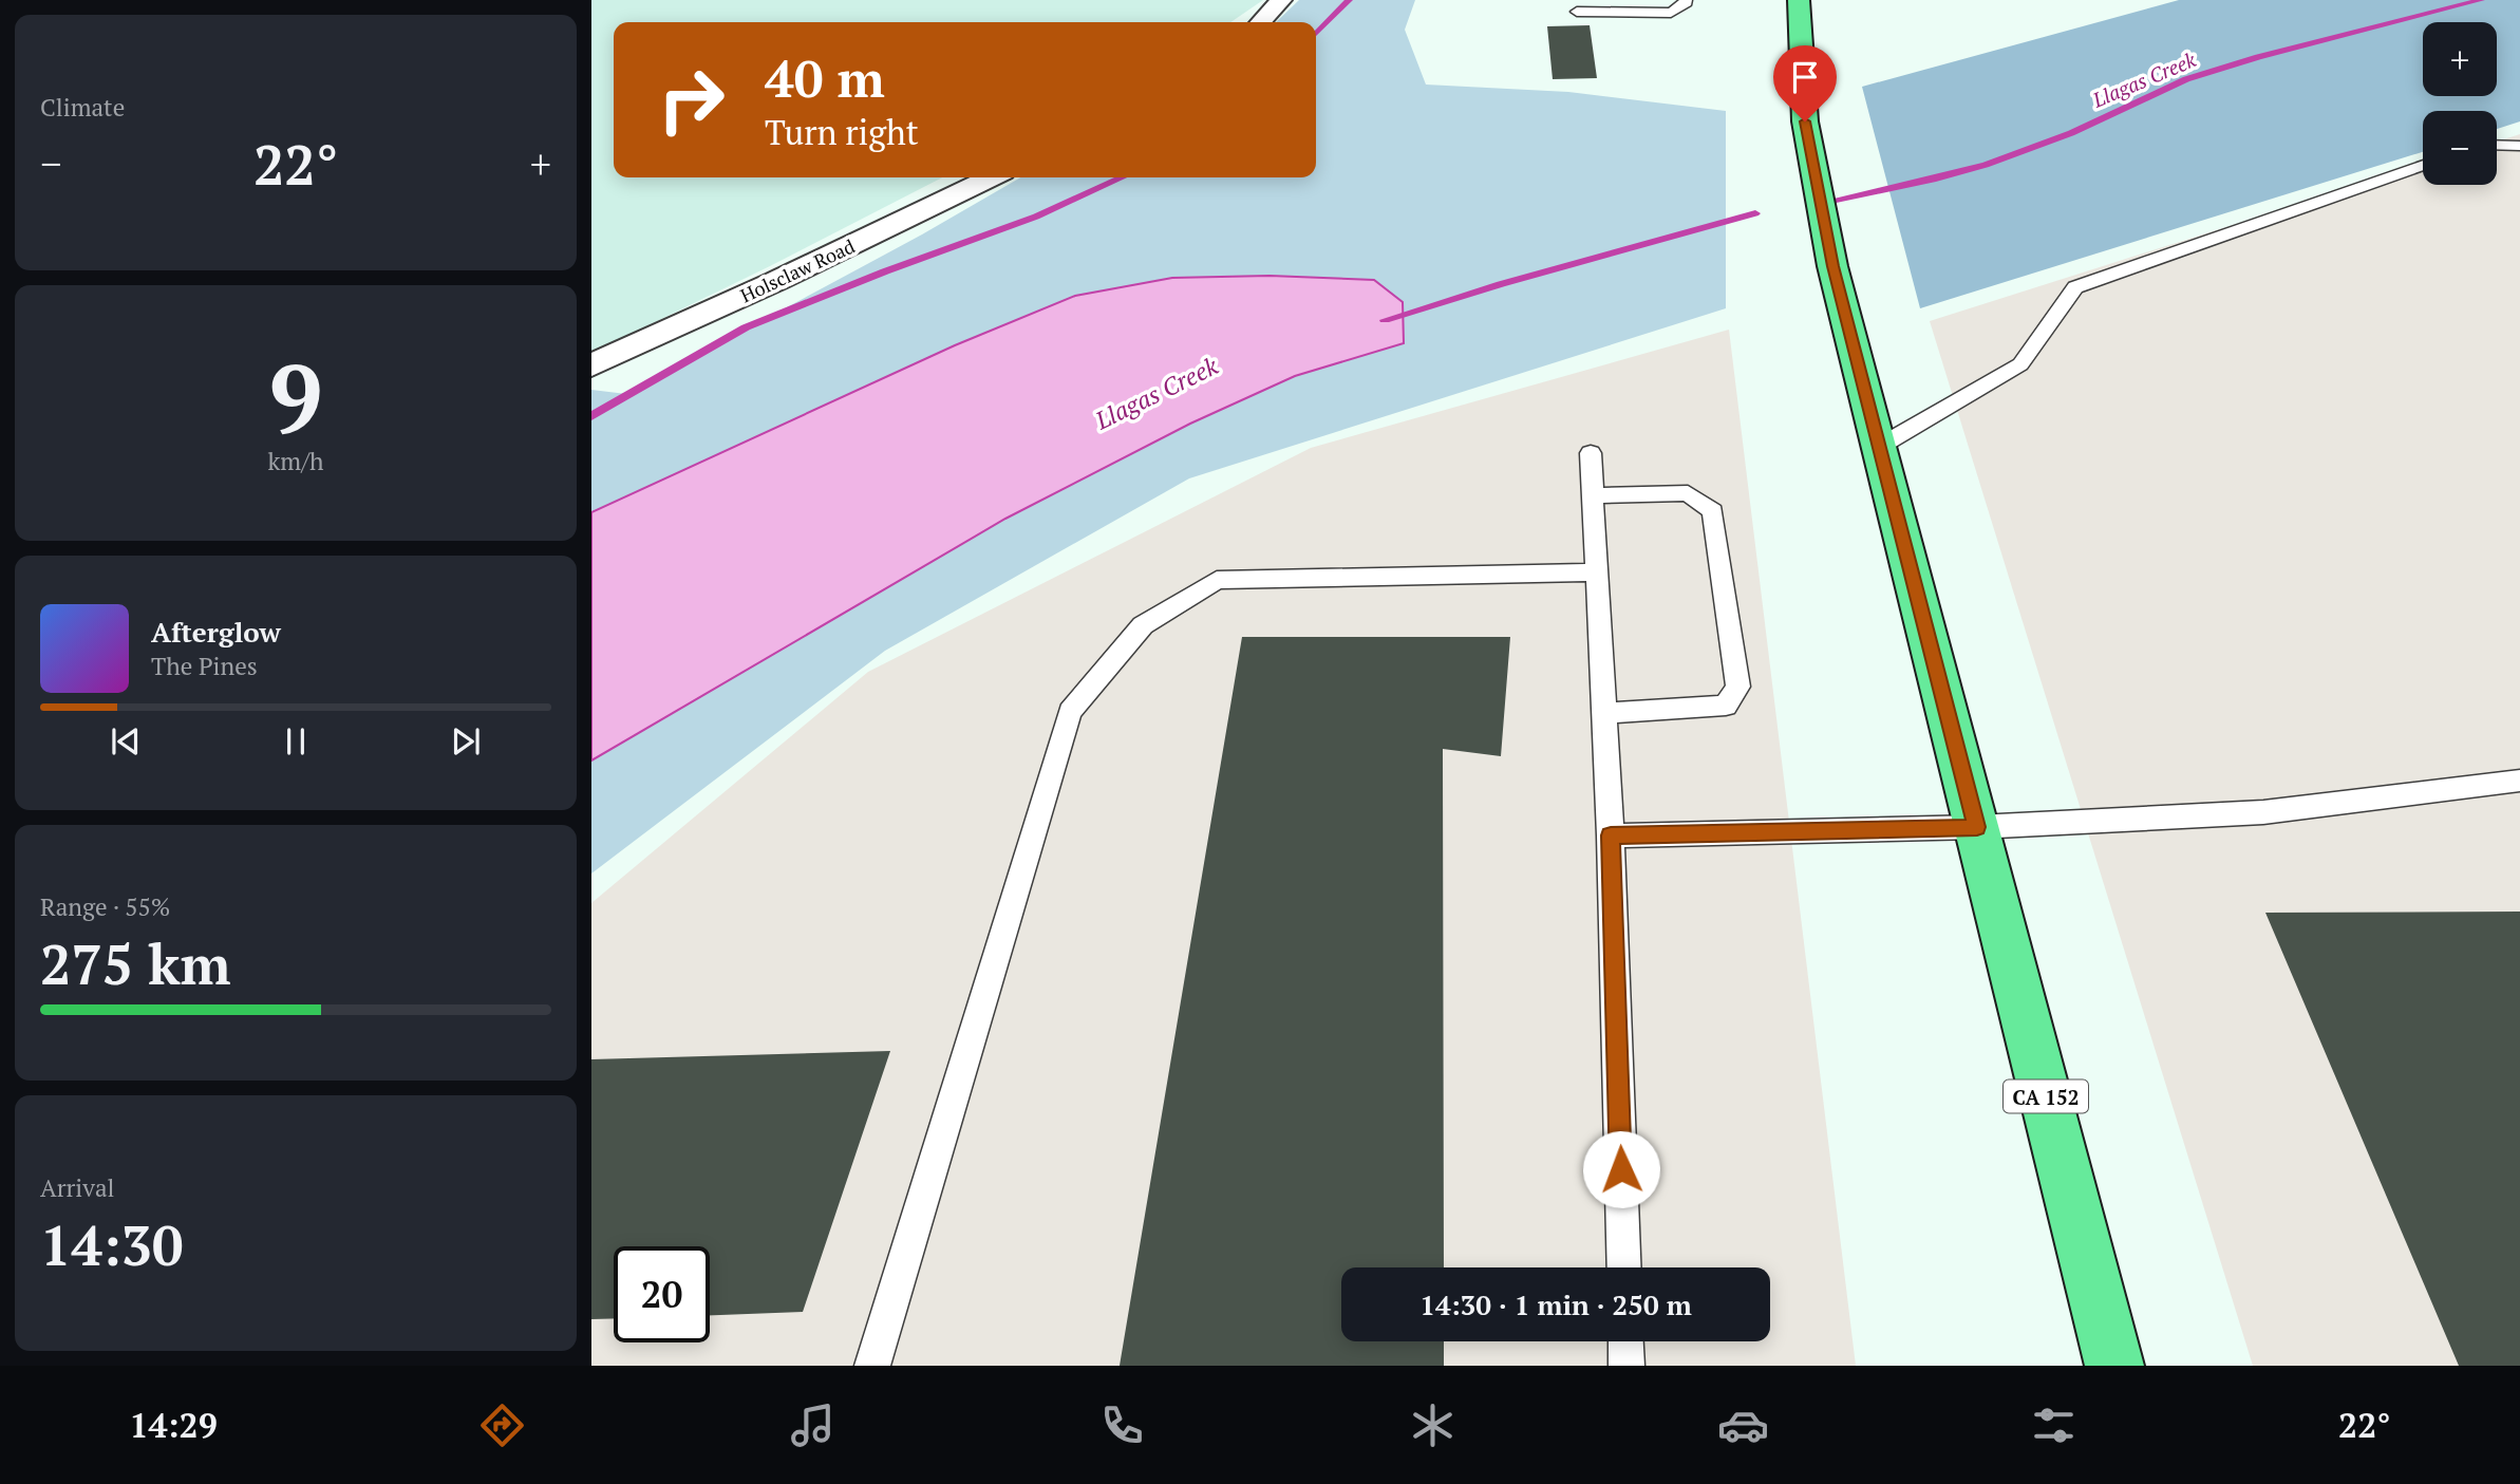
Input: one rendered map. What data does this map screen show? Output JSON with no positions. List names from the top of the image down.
{
  "streets": {
    "highway": ["CA 152"],
    "street": ["Holsclaw Road"]
  },
  "water": ["Llagas Creek"],
  "page": {
    "tile": [
      "Climate",
      ["9", "km/h"],
      ["Range · 55%", "275 km"],
      ["Arrival", "14:30"]
    ],
    "map_buttons": ["+", "−"],
    "turn": ["40 m", "Turn right"],
    "heat": ["−", "22°", "+"],
    "song": ["Afterglow", "The Pines"],
    "limit": "20",
    "trip": "14:30 · 1 min · 250 m",
    "tabs": ["14:29", "22°"]
  }
}
